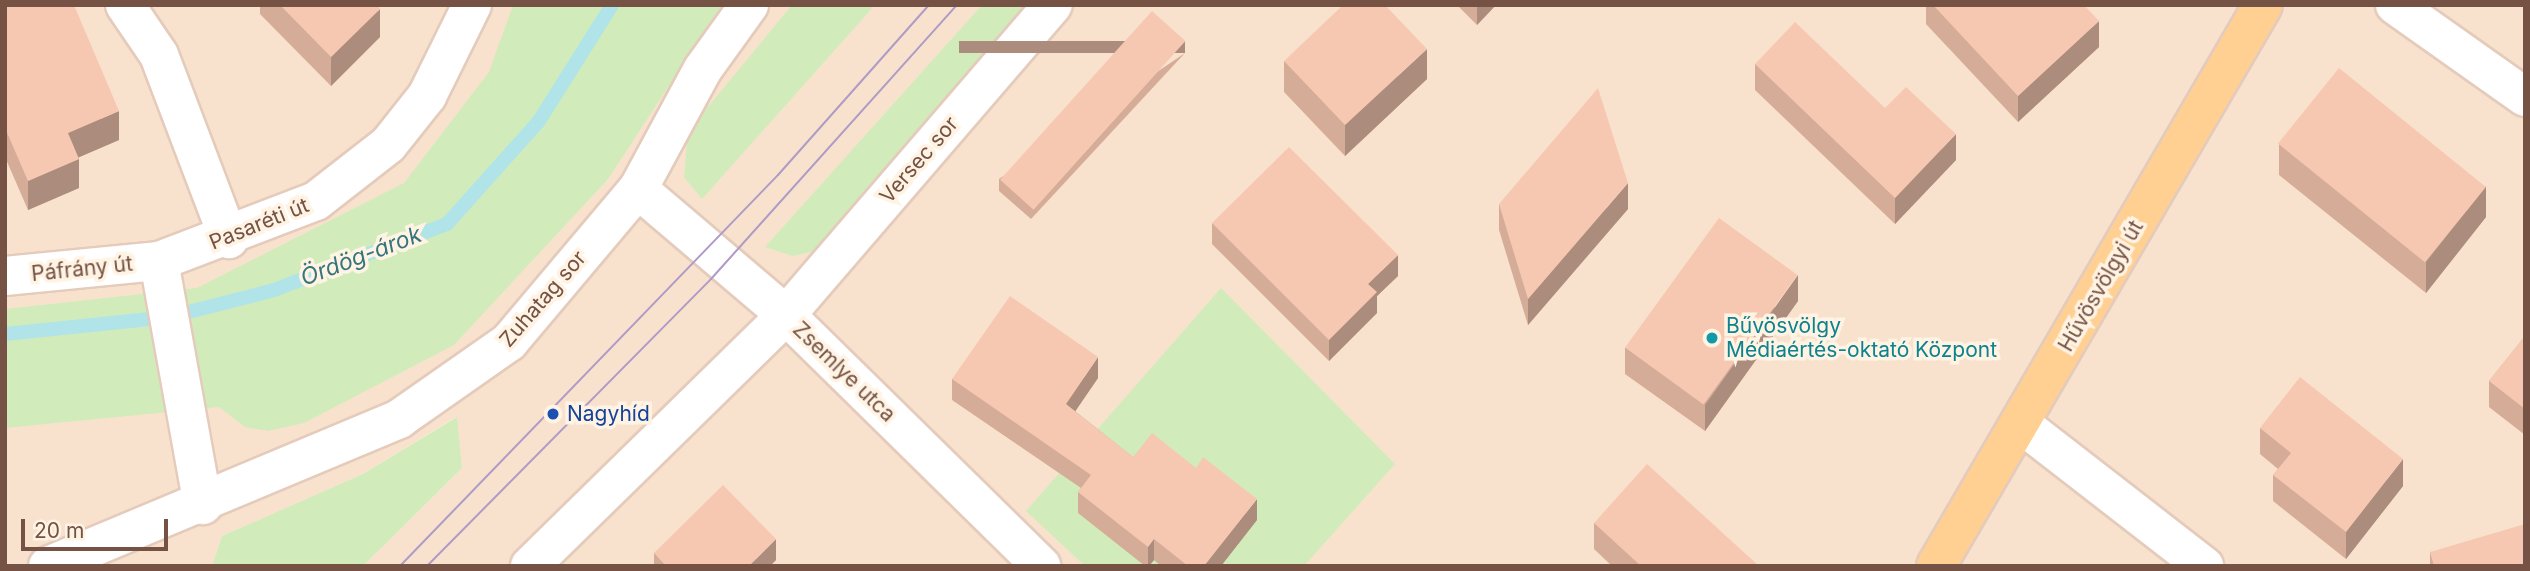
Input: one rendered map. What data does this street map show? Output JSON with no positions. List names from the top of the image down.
{
  "streets": {
    "main road": ["Hűvösvölgyi út"],
    "street": [
      "Versec sor",
      "Pasaréti út",
      "Páfrány út",
      "Zuhatag sor",
      "Zsemlye utca"
    ]
  },
  "crossings": [
    ["Versec sor", "Zsemlye utca"],
    ["Pasaréti út", "Páfrány út"],
    ["Zuhatag sor", "Zsemlye utca"]
  ],
  "water": ["Ördög-árok"],
  "places": ["Bűvösvölgy Médiaértés-oktató Központ", "Nagyhíd"],
  "scale_bar": "20 m"
}
